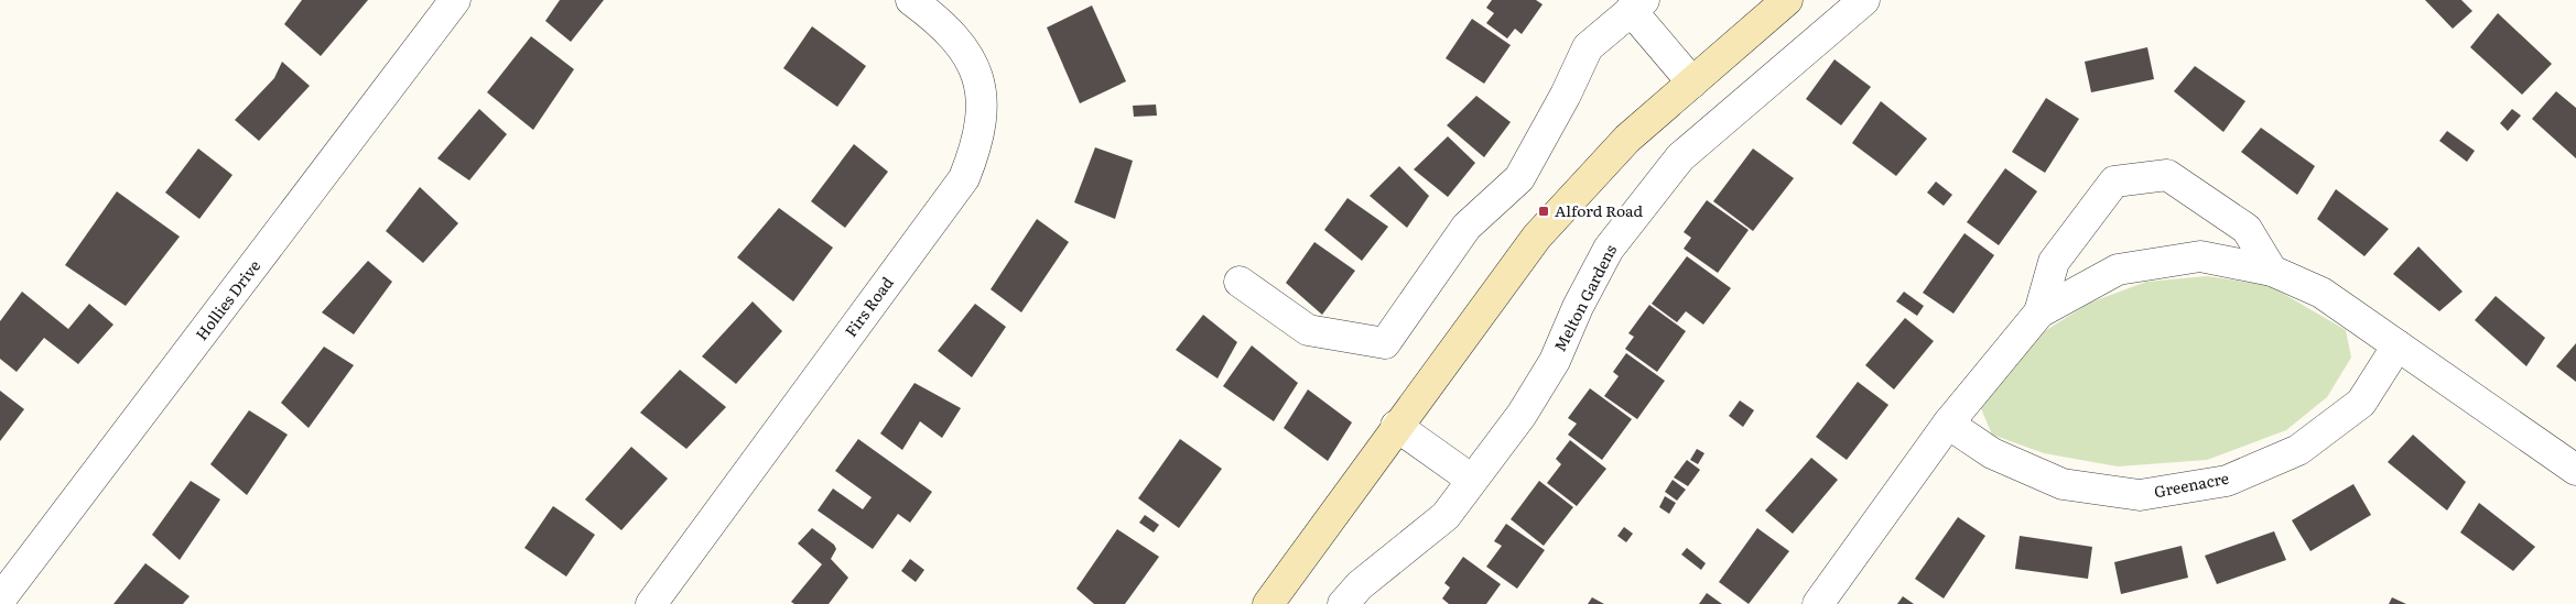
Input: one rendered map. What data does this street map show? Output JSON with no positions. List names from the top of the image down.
{
  "streets": {
    "street": [
      "Melton Gardens",
      "Hollies Drive",
      "Firs Road",
      "Greenacre"
    ]
  },
  "places": {
    "transit": ["Alford Road"]
  }
}
